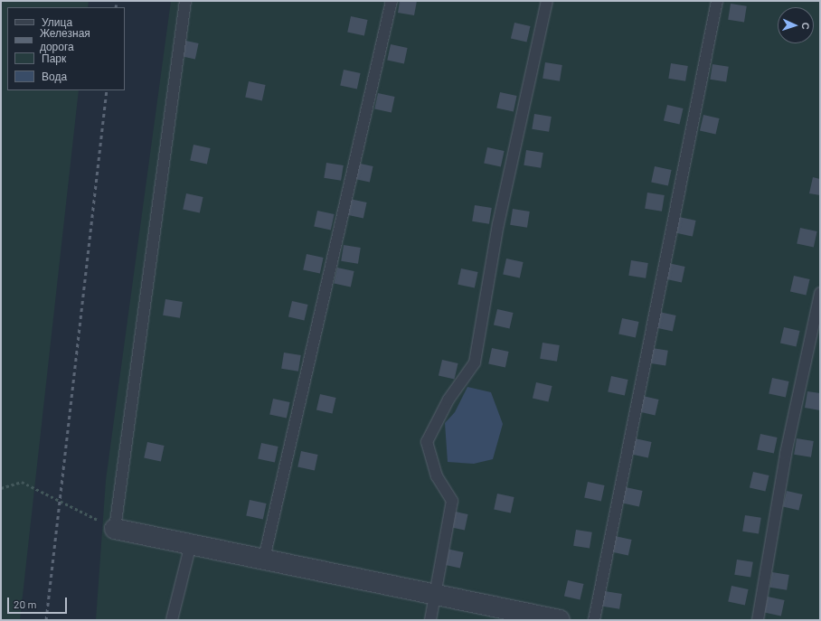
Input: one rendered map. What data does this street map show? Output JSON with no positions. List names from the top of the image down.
{
  "legend": [
    "Улица",
    "Железная дорога",
    "Парк",
    "Вода"
  ],
  "scale_bar": "20 m",
  "north": "right"
}
